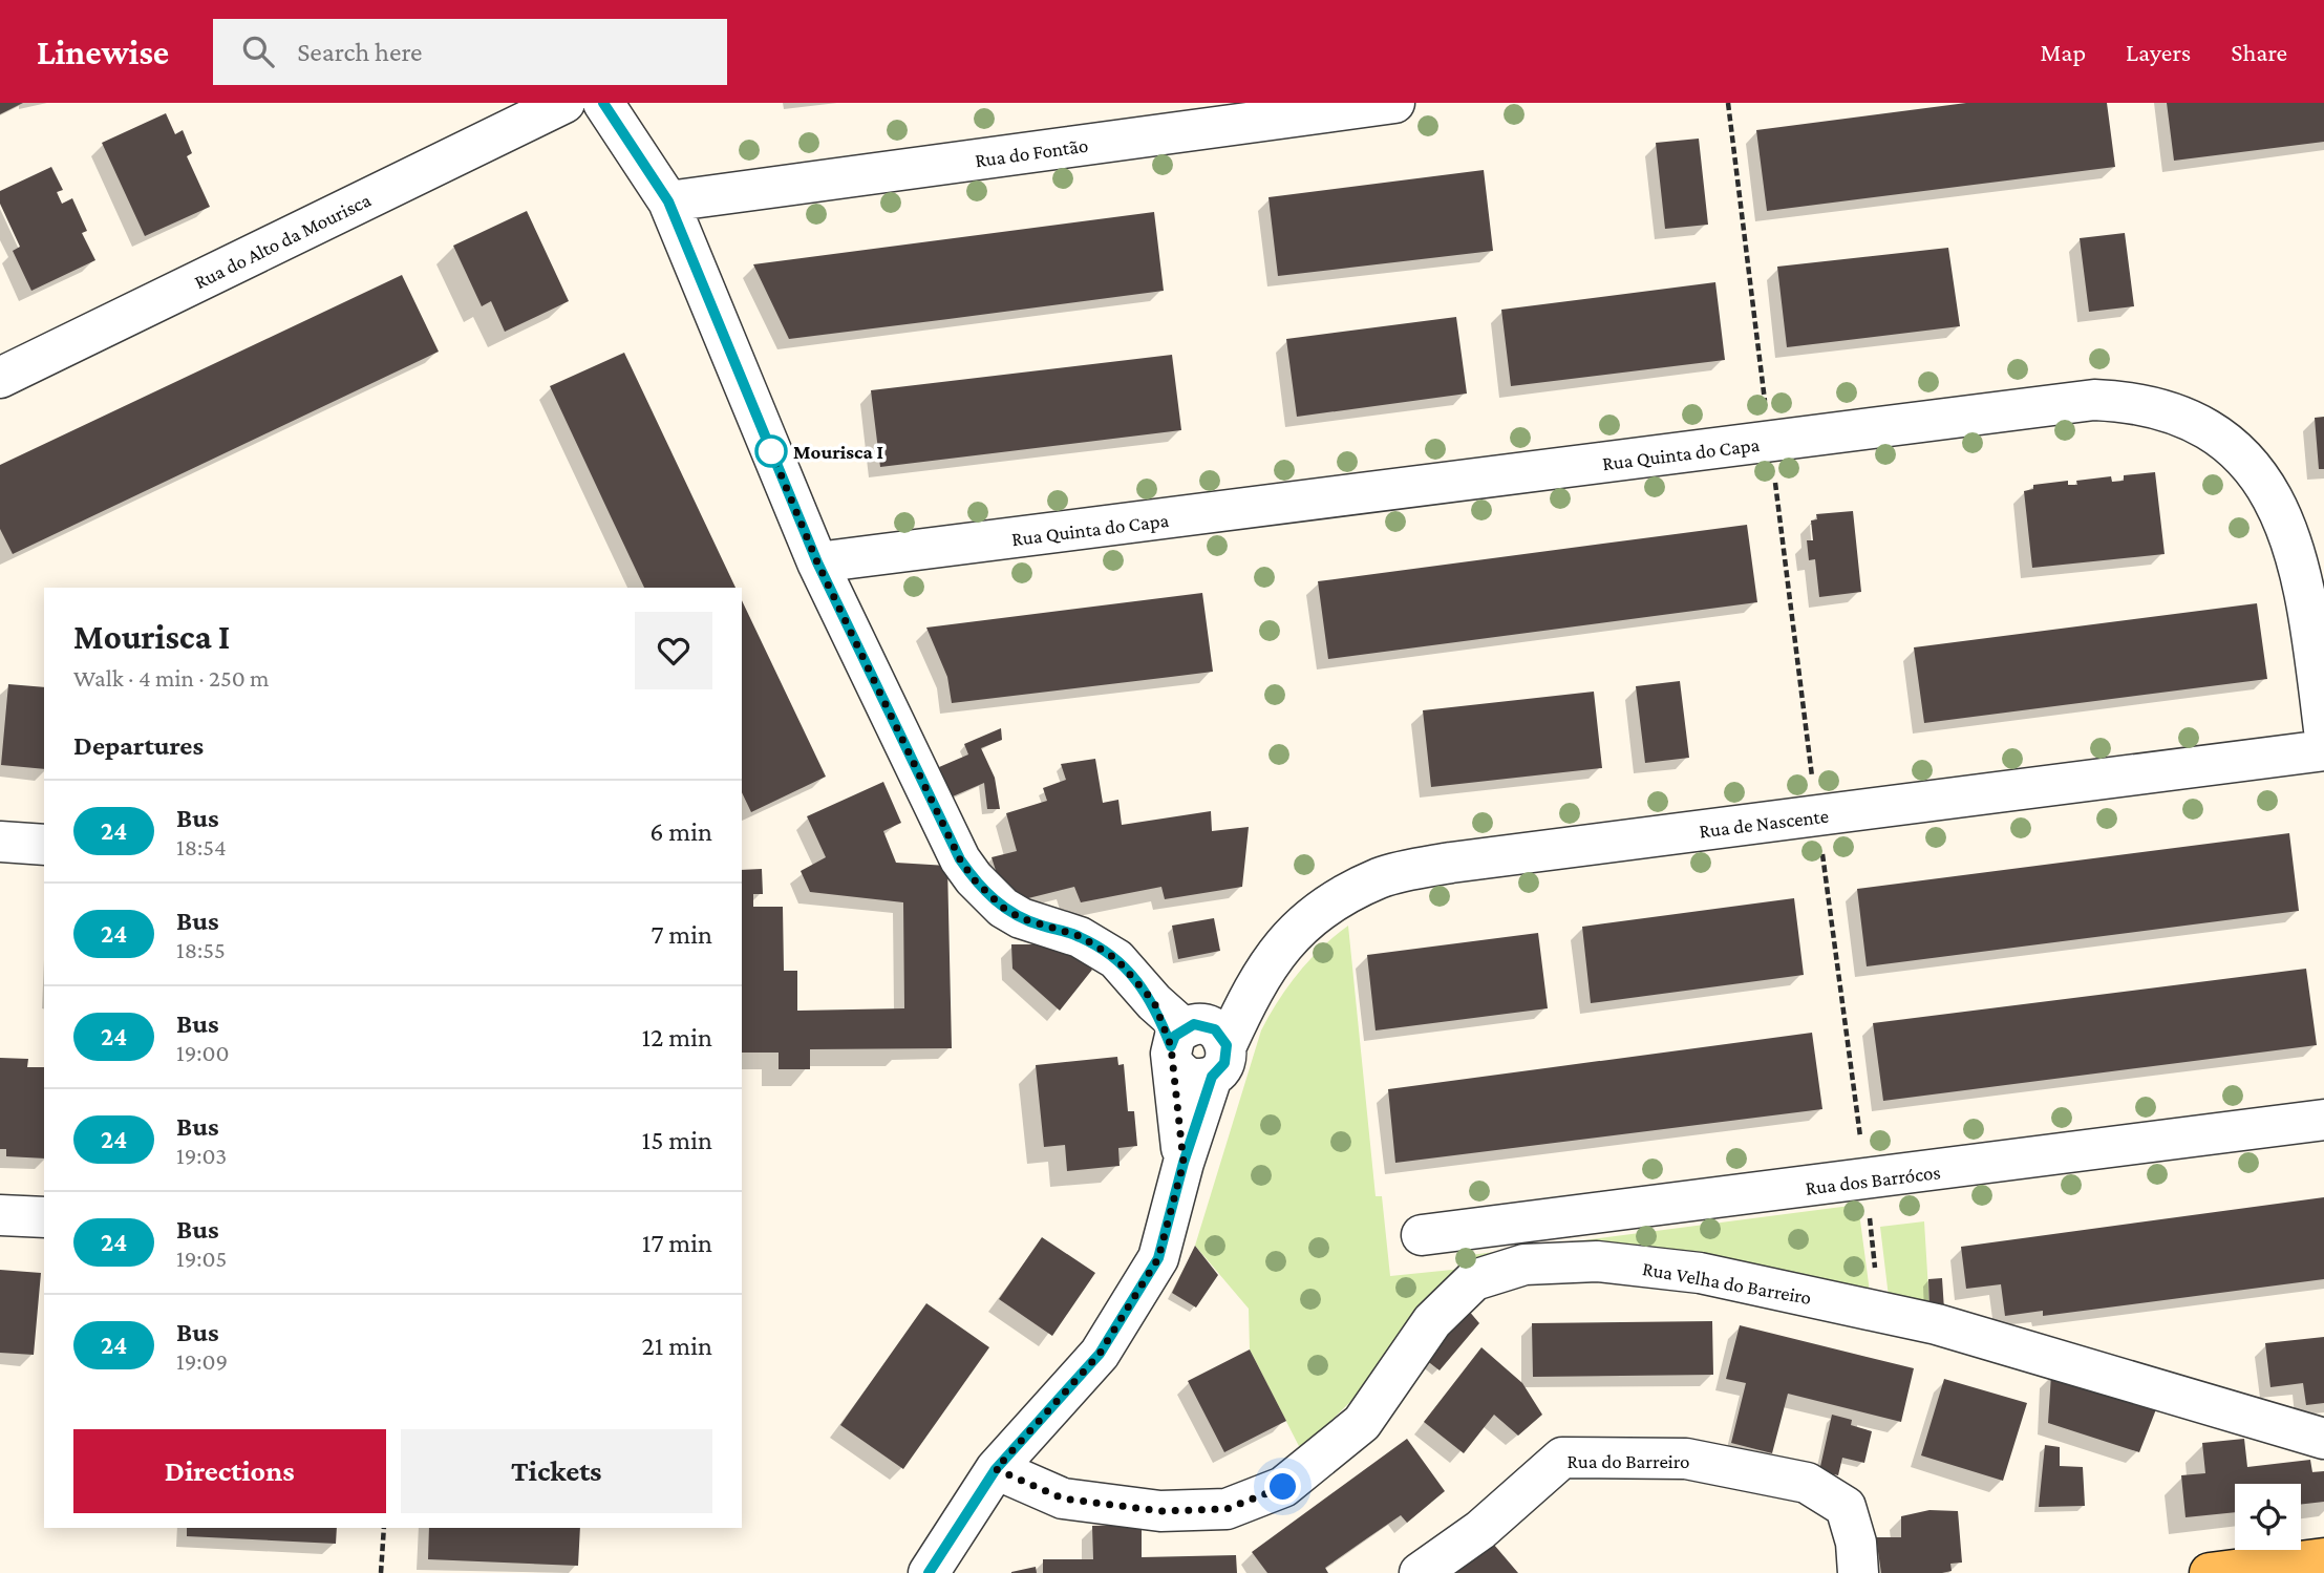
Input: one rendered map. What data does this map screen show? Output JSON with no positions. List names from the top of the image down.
{
  "streets": {
    "street": [
      "Rua do Fontão",
      "Rua do Alto da Mourisca",
      "Rua Quinta do Capa",
      "Rua de Nascente",
      "Rua dos Barrócos",
      "Rua Velha do Barreiro",
      "Rua do Barreiro"
    ]
  },
  "places": ["Mourisca I"],
  "lines": ["bus line 24"],
  "page": {
    "header": "Linewise",
    "search": "Search here",
    "nav": ["Map", "Layers", "Share"],
    "heading": [
      ["Mourisca I", "Walk · 4 min · 250 m"],
      "Departures"
    ],
    "list": [
      {
        "mark": "24",
        "name": "Bus",
        "note": "18:54",
        "value": "6 min"
      },
      {
        "mark": "24",
        "name": "Bus",
        "note": "18:55",
        "value": "7 min"
      },
      {
        "mark": "24",
        "name": "Bus",
        "note": "19:00",
        "value": "12 min"
      },
      {
        "mark": "24",
        "name": "Bus",
        "note": "19:03",
        "value": "15 min"
      },
      {
        "mark": "24",
        "name": "Bus",
        "note": "19:05",
        "value": "17 min"
      },
      {
        "mark": "24",
        "name": "Bus",
        "note": "19:09",
        "value": "21 min"
      }
    ],
    "buttons": ["Directions", "Tickets"]
  }
}
